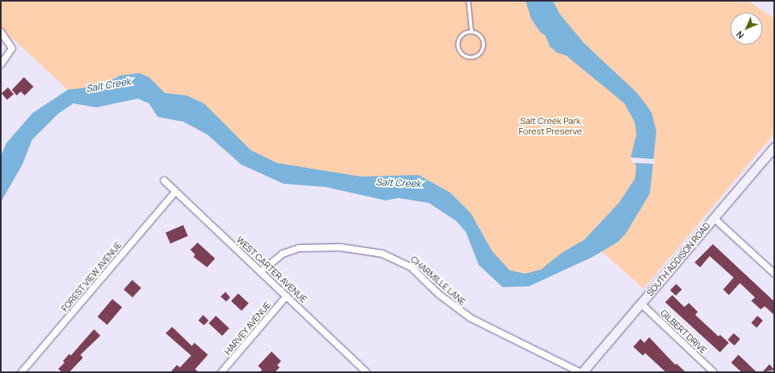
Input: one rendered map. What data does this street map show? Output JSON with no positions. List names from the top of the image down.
{
  "streets": {
    "street": [
      "SOUTH ADDISON ROAD",
      "WEST CARTER AVENUE",
      "FOREST VIEW AVENUE",
      "CHARMILLE LANE",
      "HARVEY AVENUE",
      "GILBERT DRIVE"
    ]
  },
  "crossings": [
    ["SOUTH ADDISON ROAD", "CHARMILLE LANE"],
    ["SOUTH ADDISON ROAD", "GILBERT DRIVE"],
    ["WEST CARTER AVENUE", "FOREST VIEW AVENUE"],
    ["WEST CARTER AVENUE", "CHARMILLE LANE"],
    ["WEST CARTER AVENUE", "HARVEY AVENUE"]
  ],
  "water": ["Salt Creek"],
  "parks": ["Salt Creek Park Forest Preserve"],
  "north": "bottom left"
}
